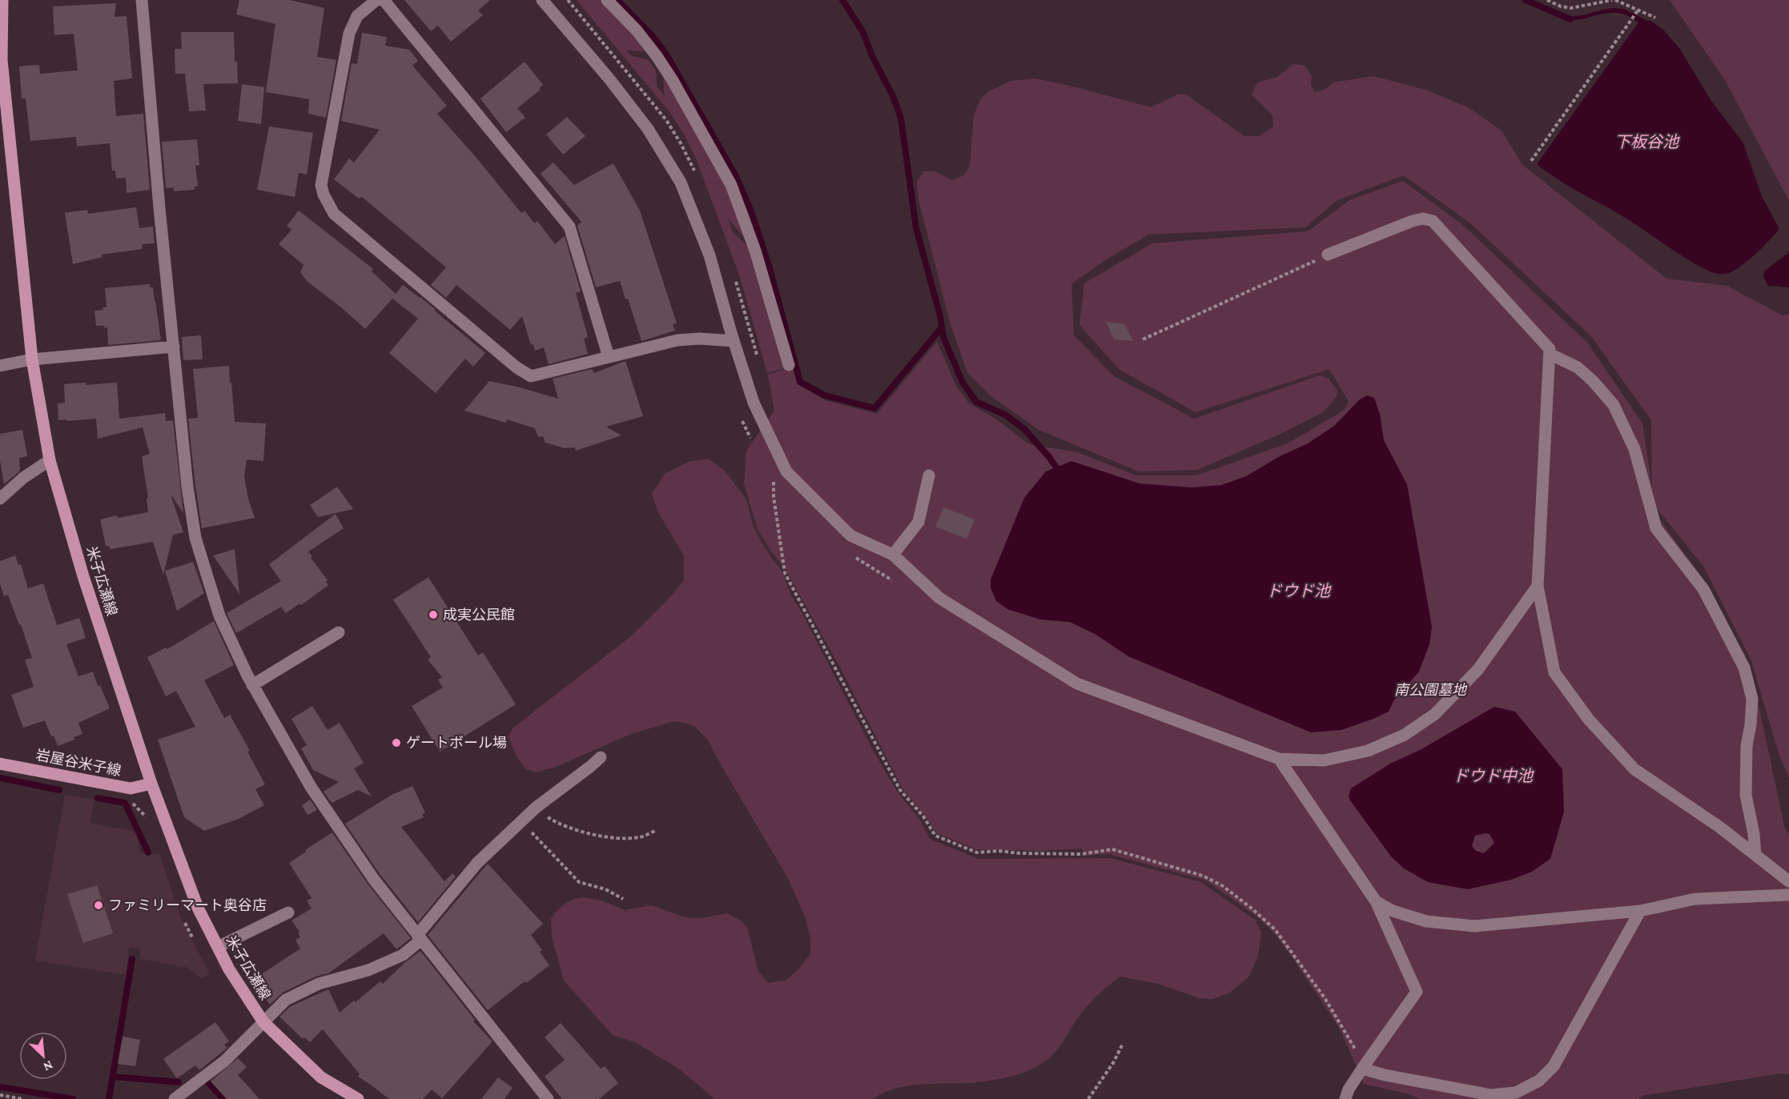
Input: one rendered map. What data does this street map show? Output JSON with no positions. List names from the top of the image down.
{
  "streets": {
    "main road": ["米子広瀬線", "岩屋谷米子線"]
  },
  "crossings": [
    ["米子広瀬線", "岩屋谷米子線"]
  ],
  "water": ["下板谷池", "ドウド池", "ドウド中池"],
  "parks": ["南公園墓地"],
  "places": ["成実公民館", "ゲートボール場", "ファミリーマート奥谷店"],
  "north": "bottom right"
}
